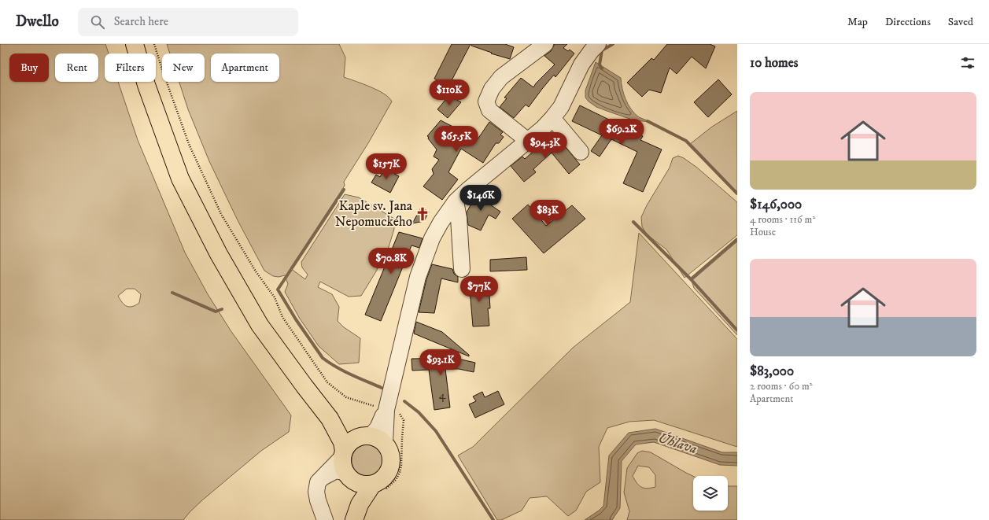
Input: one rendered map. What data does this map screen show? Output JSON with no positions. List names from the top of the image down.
{
  "water": ["Úhlava"],
  "places": {
    "church": ["Kaple sv. Jana Nepomuckého"]
  },
  "house_numbers": ["4"],
  "page": {
    "header": "Dwello",
    "search": "Search here",
    "nav": ["Map", "Directions", "Saved"],
    "heading": "10 homes",
    "chip": [
      "Buy",
      "Rent",
      "Filters",
      "New",
      "Apartment"
    ],
    "price": [
      "$110K",
      "$69.2K",
      "$65.5K",
      "$94.3K",
      "$157K",
      "$146K",
      "$83K",
      "$70.8K",
      "$77K",
      "$93.1K"
    ],
    "list": [
      {
        "name": "$146,000",
        "note": "4 rooms · 116 m² · House"
      },
      {
        "name": "$83,000",
        "note": "2 rooms · 60 m² · Apartment"
      }
    ]
  }
}
